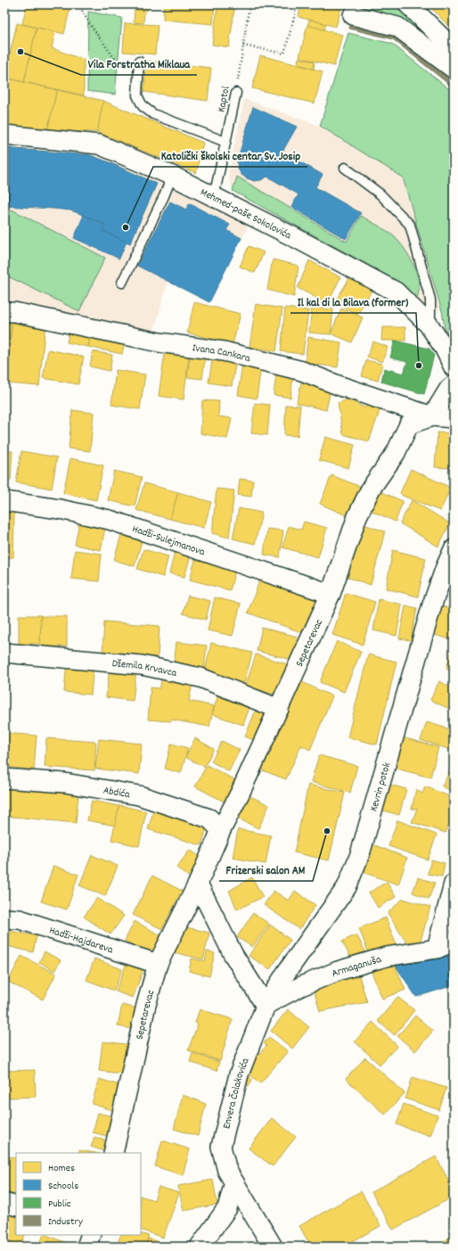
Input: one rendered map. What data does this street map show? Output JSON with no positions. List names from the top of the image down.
{
  "streets": {
    "street": [
      "Mehmed-paše Sokolovića",
      "Ivana Cankara",
      "Hadži-Sulejmanova",
      "Sepetarevac",
      "Džemila Krvavca",
      "Kevrin potok",
      "Abdića",
      "Hadži-Hajdareva",
      "Armaganuša",
      "Envera Čolakovića"
    ],
    "lane": ["Kaptol"]
  },
  "crossings": [
    ["Kaptol", "Mehmed-paše Sokolovića"],
    ["Ivana Cankara", "Sepetarevac"],
    ["Hadži-Sulejmanova", "Sepetarevac"],
    ["Sepetarevac", "Džemila Krvavca"],
    ["Sepetarevac", "Abdića"],
    ["Sepetarevac", "Hadži-Hajdareva"],
    ["Kevrin potok", "Armaganuša"],
    ["Kevrin potok", "Envera Čolakovića"],
    ["Armaganuša", "Envera Čolakovića"]
  ],
  "places": [
    "Vila Forstratha Miklaua",
    "Katolički školski centar Sv. Josip",
    "Il kal di la Bilava (former)",
    "Frizerski salon AM"
  ],
  "legend": [
    "Homes",
    "Schools",
    "Public",
    "Industry"
  ]
}
